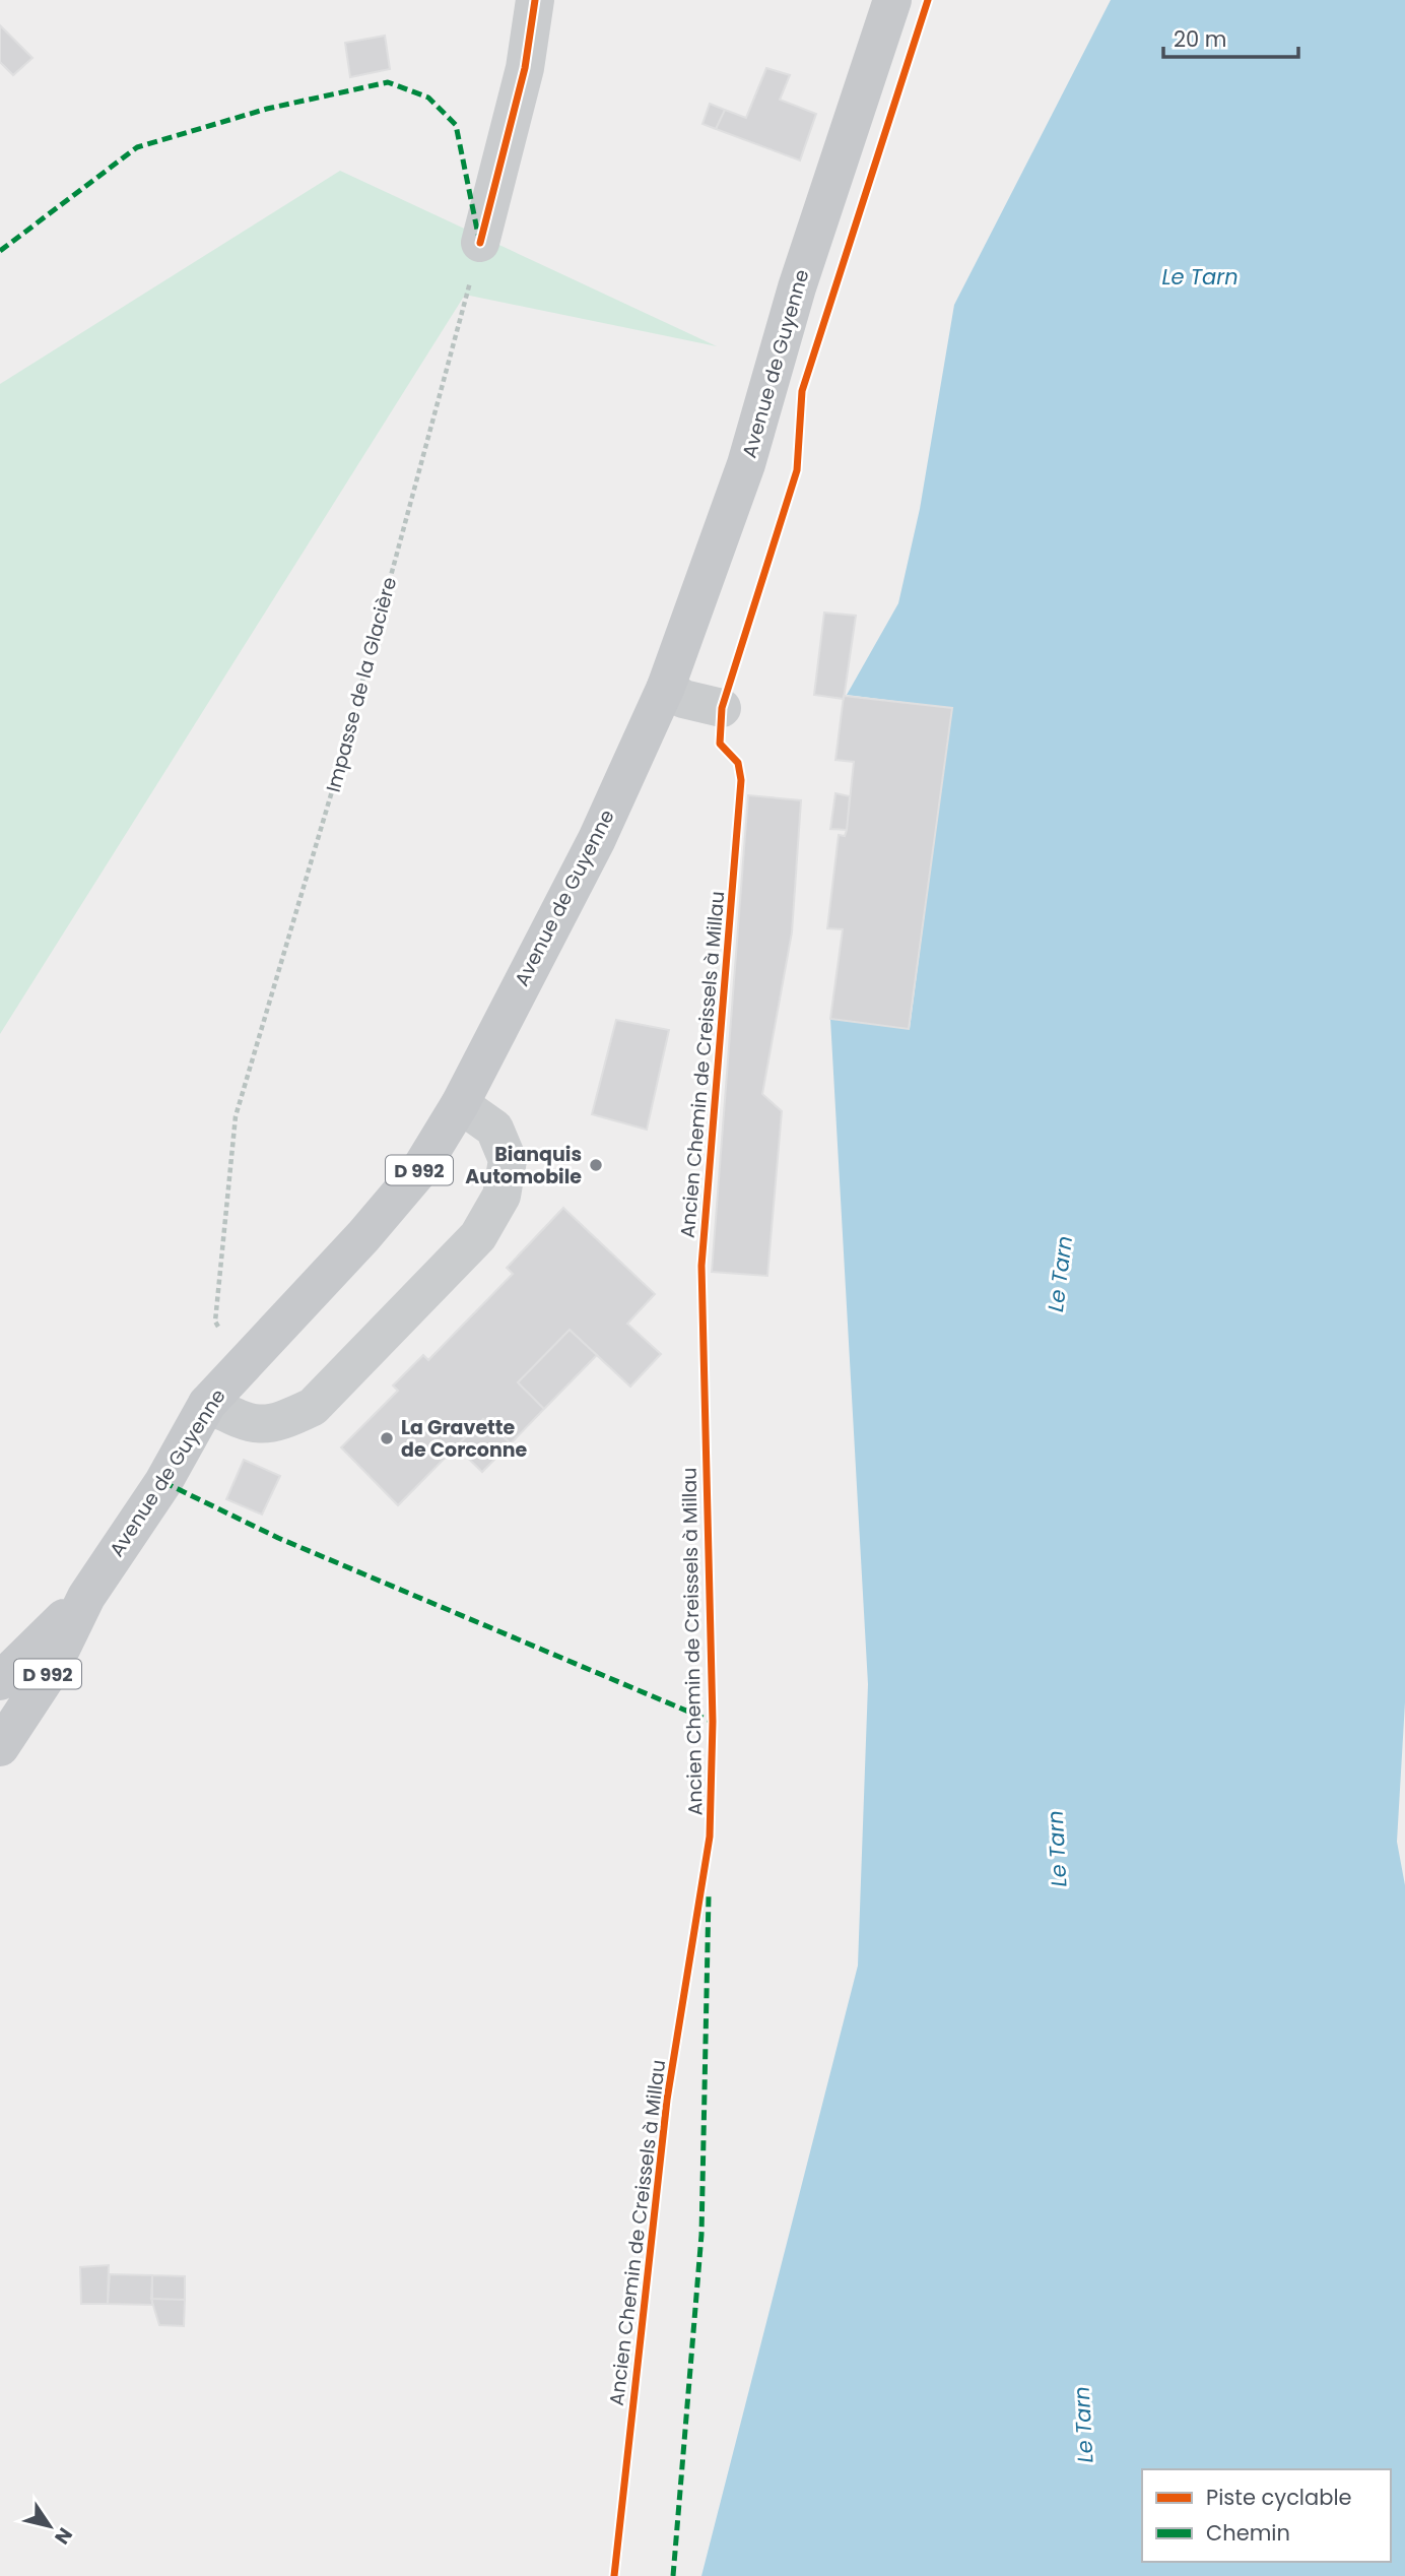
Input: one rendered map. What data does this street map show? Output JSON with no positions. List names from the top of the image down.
{
  "streets": {
    "main road": ["Avenue de Guyenne", "D 992"],
    "path": ["Impasse de la Glacière"],
    "cycle path": ["Ancien Chemin de Creissels à Millau"]
  },
  "crossings": [
    ["Avenue de Guyenne", "Impasse de la Glacière"]
  ],
  "water": ["Le Tarn"],
  "places": ["Bianquis Automobile", "La Gravette de Corconne"],
  "legend": ["Piste cyclable", "Chemin"],
  "scale_bar": "20 m",
  "north": "bottom right"
}
